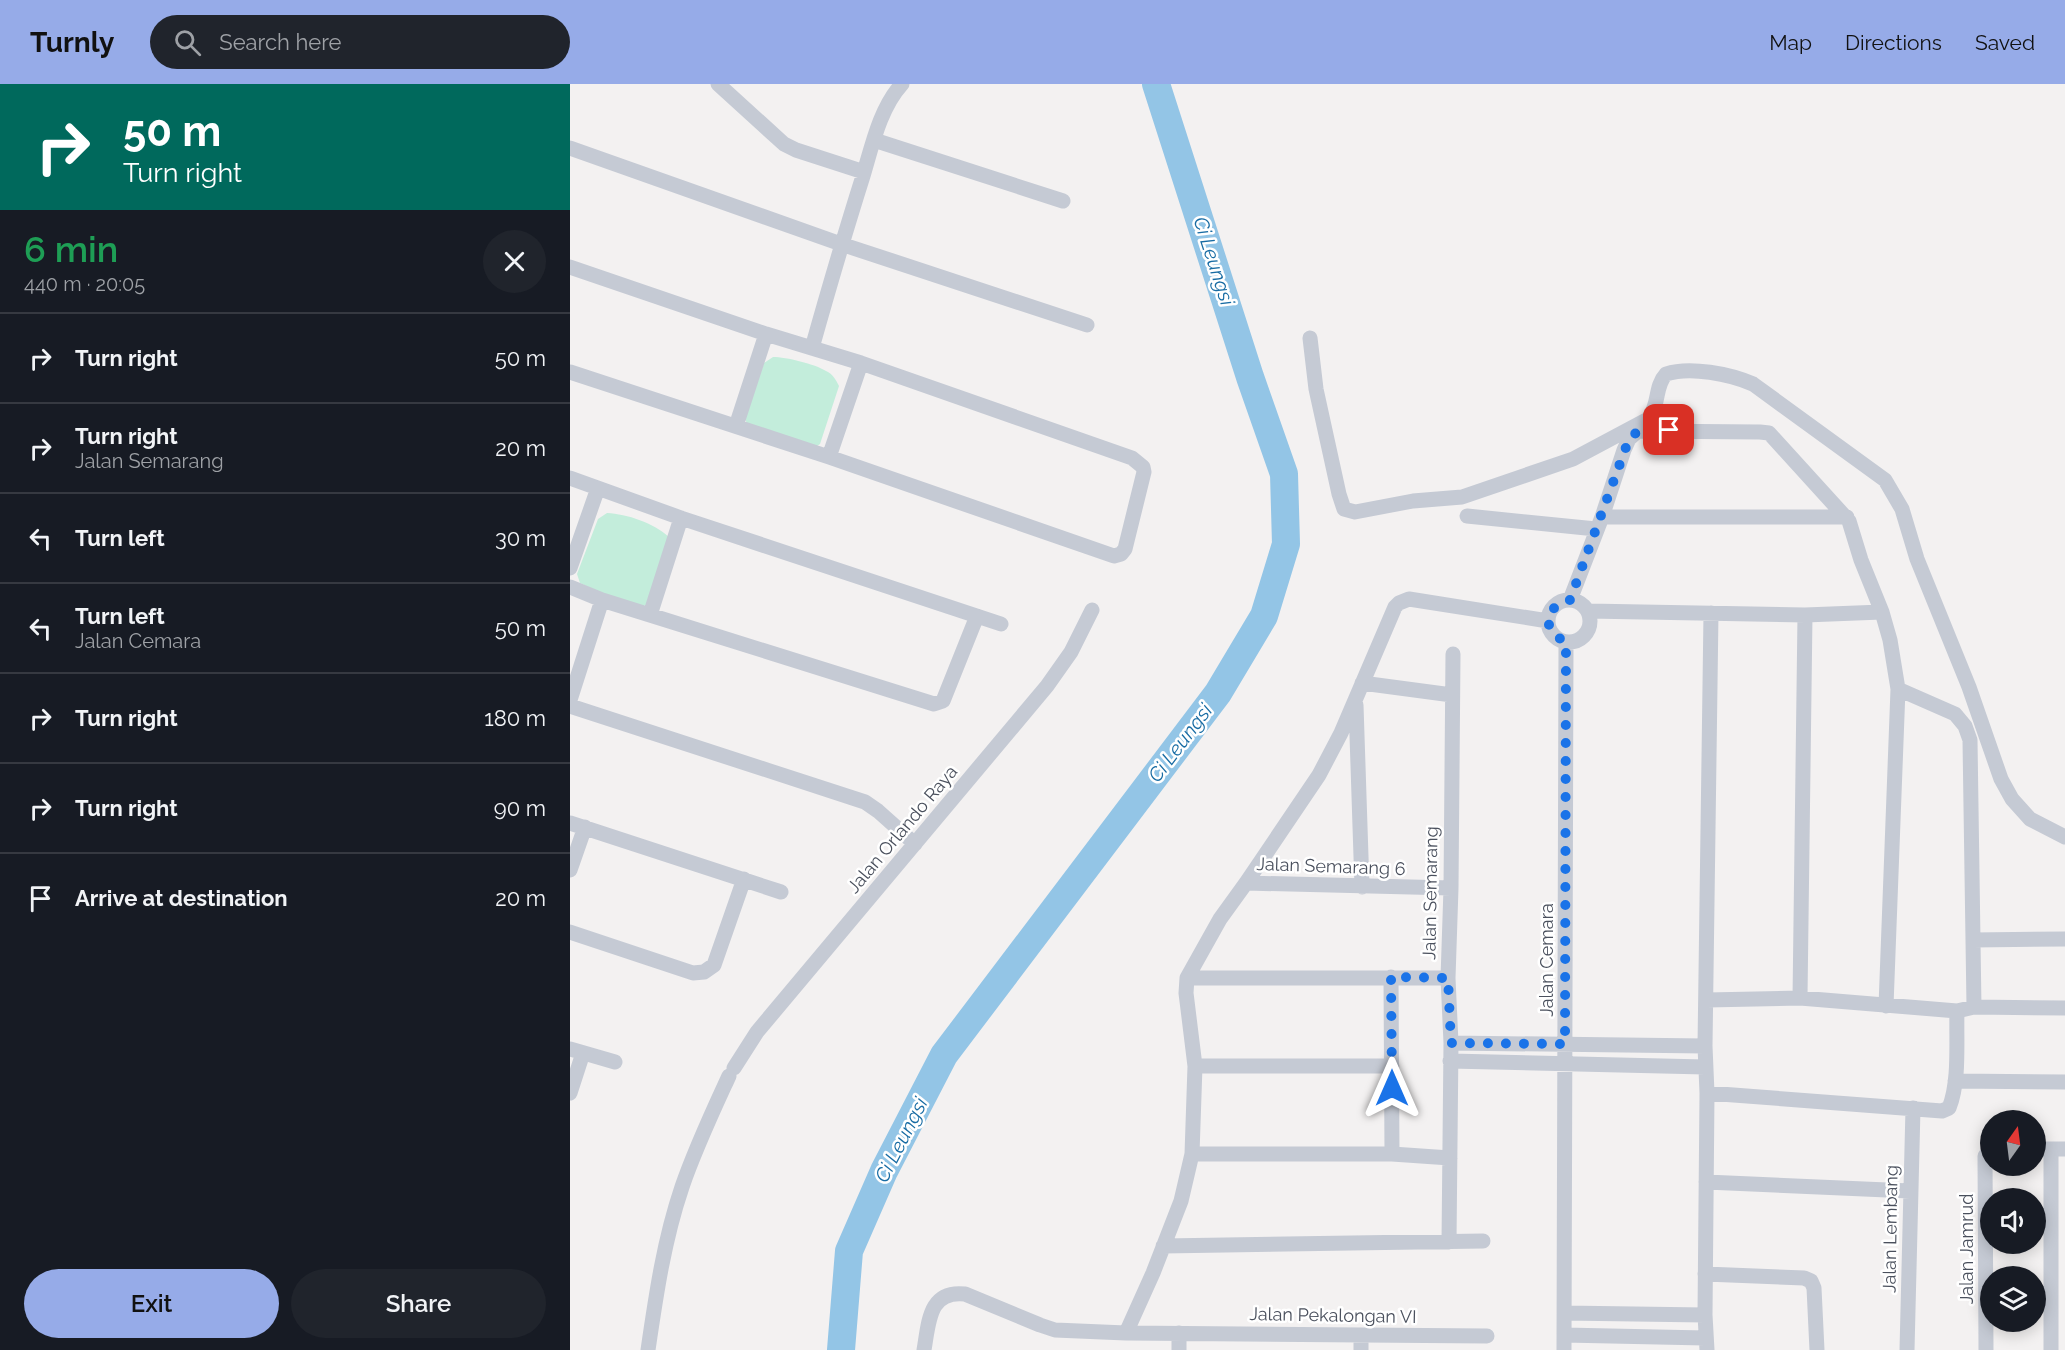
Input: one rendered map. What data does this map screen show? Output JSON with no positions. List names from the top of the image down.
{
  "streets": {
    "street": [
      "Jalan Orlando Raya",
      "Jalan Semarang 6",
      "Jalan Semarang",
      "Jalan Cemara",
      "Jalan Lembang",
      "Jalan Jamrud",
      "Jalan Pekalongan VI"
    ]
  },
  "crossings": [
    ["Jalan Semarang 6", "Jalan Semarang"]
  ],
  "water": ["Ci Leungsi"],
  "north": "top",
  "page": {
    "header": "Turnly",
    "search": "Search here",
    "nav": ["Map", "Directions", "Saved"],
    "turn": ["50 m", "Turn right"],
    "heading": ["6 min", "440 m · 20:05"],
    "list": [
      {
        "name": "Turn right",
        "value": "50 m"
      },
      {
        "name": "Turn right",
        "note": "Jalan Semarang",
        "value": "20 m"
      },
      {
        "name": "Turn left",
        "value": "30 m"
      },
      {
        "name": "Turn left",
        "note": "Jalan Cemara",
        "value": "50 m"
      },
      {
        "name": "Turn right",
        "value": "180 m"
      },
      {
        "name": "Turn right",
        "value": "90 m"
      },
      {
        "name": "Arrive at destination",
        "value": "20 m"
      }
    ],
    "buttons": ["Exit", "Share"]
  }
}
